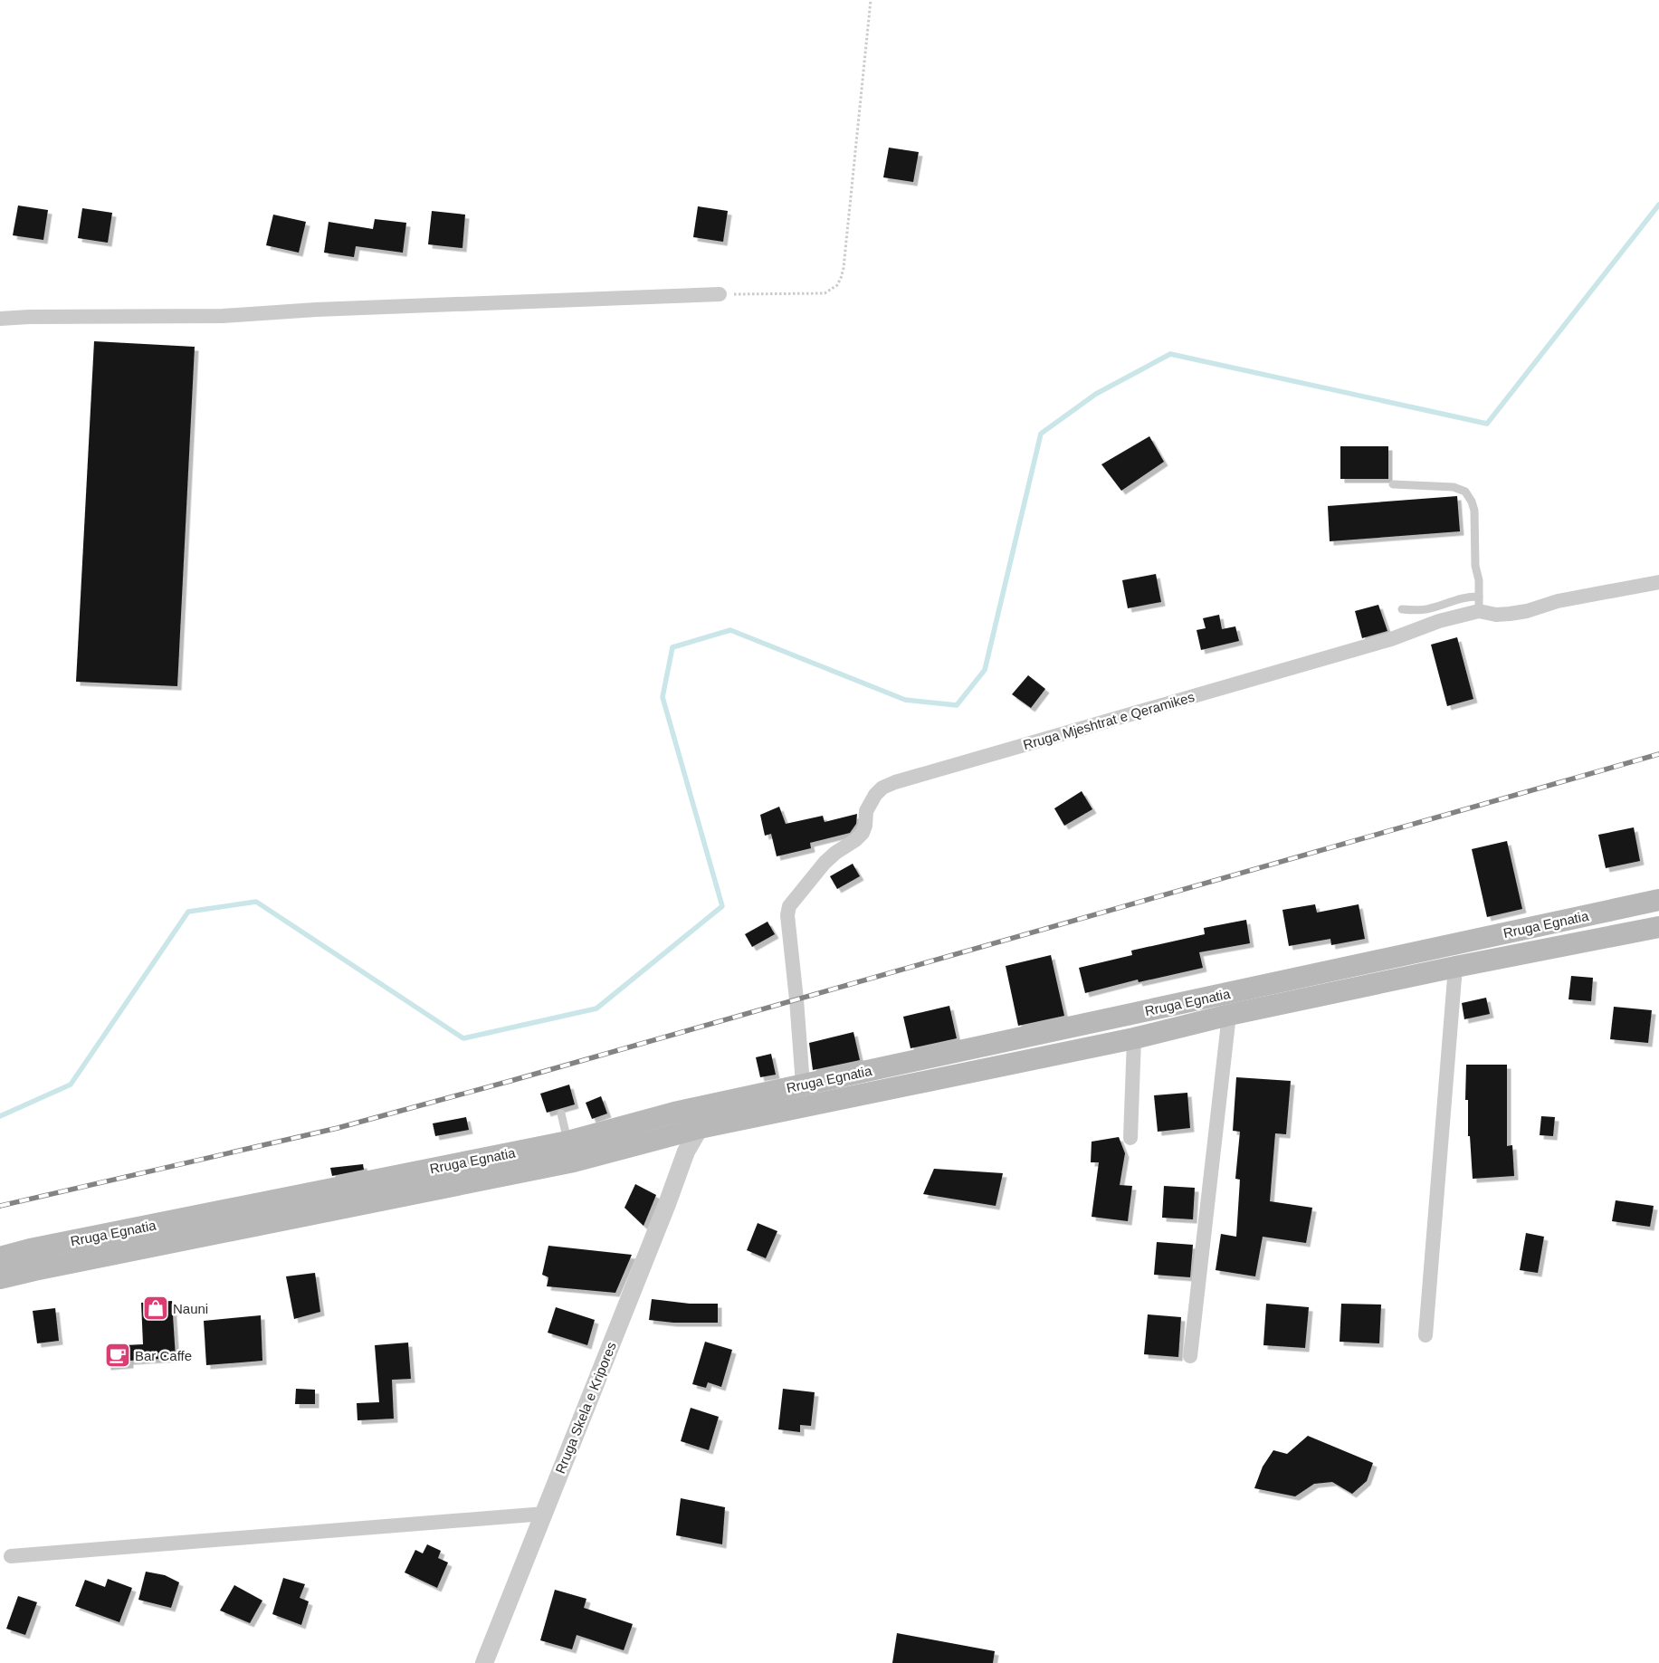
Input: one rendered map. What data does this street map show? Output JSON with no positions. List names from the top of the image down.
{
  "streets": {
    "main road": ["Rruga Egnatia"],
    "street": ["Rruga Mjeshtrat e Qeramikes", "Rruga Skela e Kripores"]
  },
  "crossings": [
    ["Rruga Mjeshtrat e Qeramikes", "Rruga Egnatia"],
    ["Rruga Egnatia", "Rruga Skela e Kripores"]
  ],
  "places": {
    "shop": ["Nauni"],
    "cafe": ["Bar Caffe"]
  }
}
